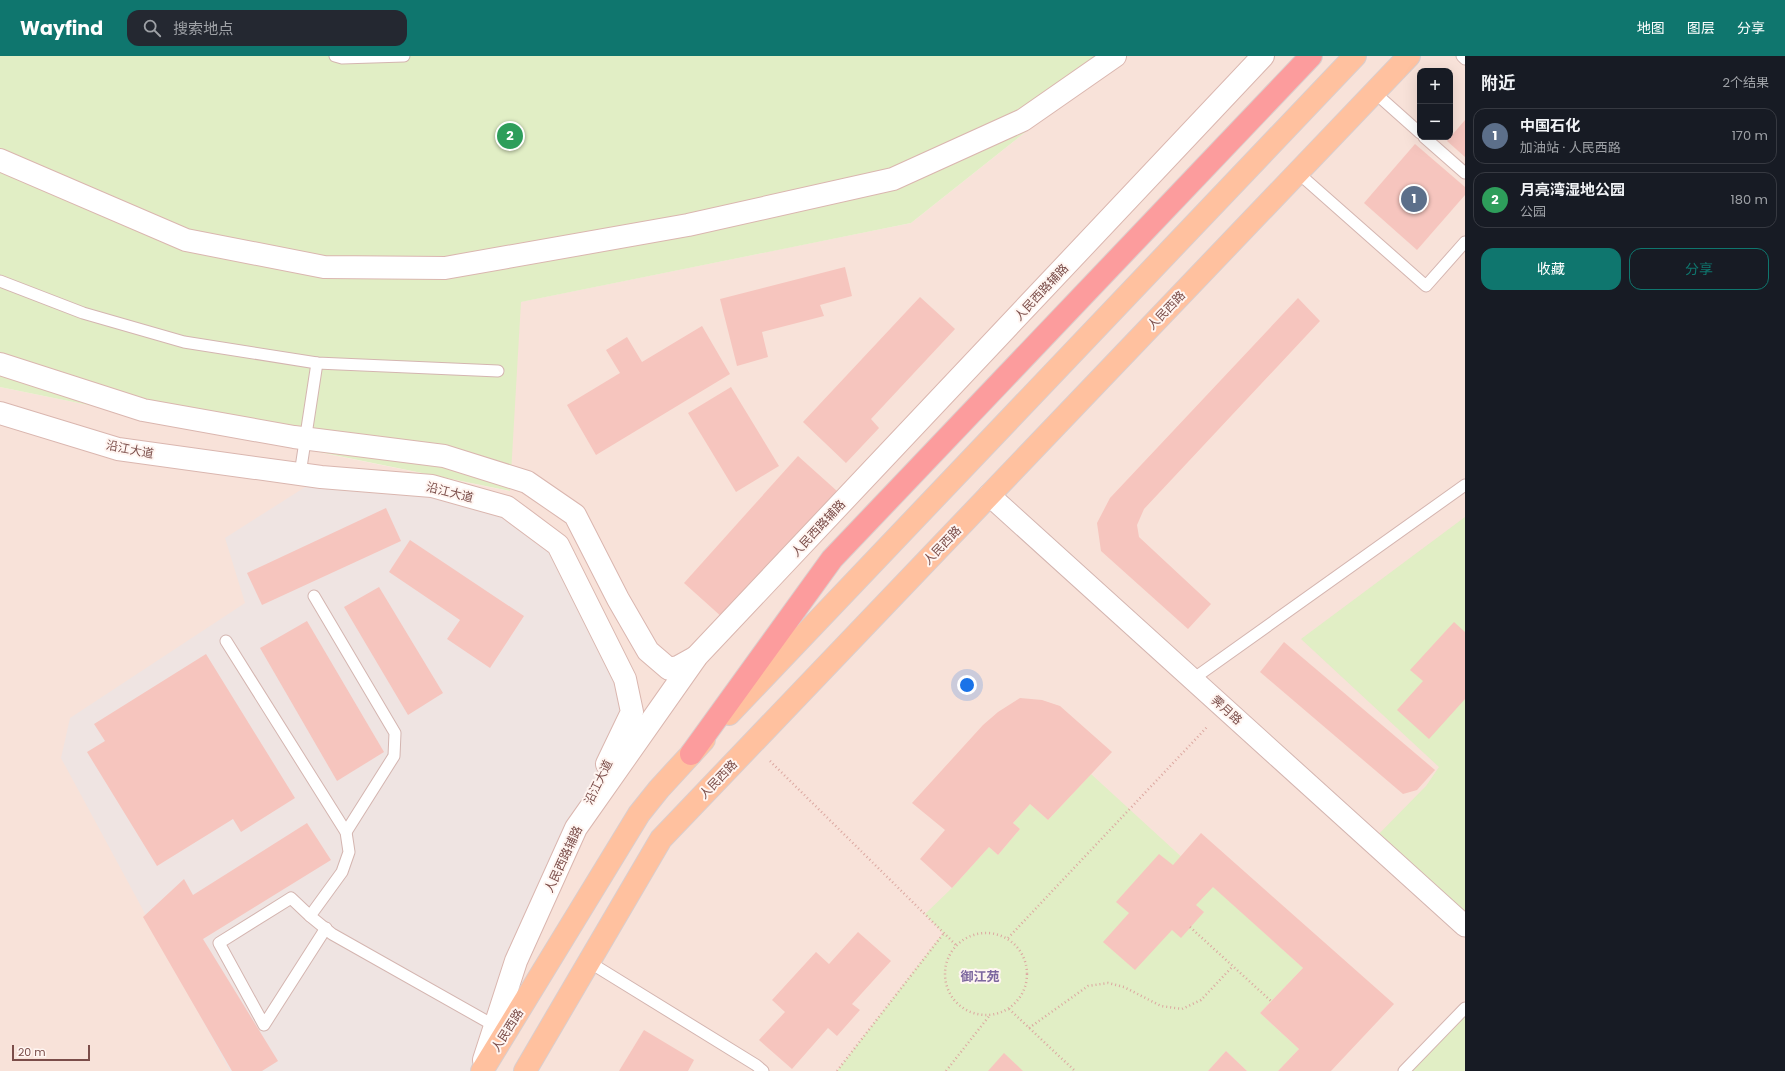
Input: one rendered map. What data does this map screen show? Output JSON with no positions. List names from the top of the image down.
{
  "streets": {
    "main road": ["人民西路"],
    "street": ["人民西路辅路", "沿江大道", "霁月路"]
  },
  "crossings": [
    ["人民西路辅路", "人民西路"],
    ["人民西路辅路", "沿江大道"],
    ["人民西路", "霁月路"]
  ],
  "districts": ["御江苑"],
  "scale_bar": "20 m",
  "page": {
    "header": "Wayfind",
    "search": "搜索地点",
    "nav": ["地图", "图层", "分享"],
    "heading": ["附近", "2个结果"],
    "map_buttons": ["+", "−"],
    "list": [
      {
        "mark": "1",
        "name": "中国石化",
        "note": "加油站 · 人民西路",
        "value": "170 m"
      },
      {
        "mark": "2",
        "name": "月亮湾湿地公园",
        "note": "公园",
        "value": "180 m"
      }
    ],
    "pins": ["2", "1"],
    "buttons": ["收藏", "分享"],
    "scale": "20 m"
  }
}
